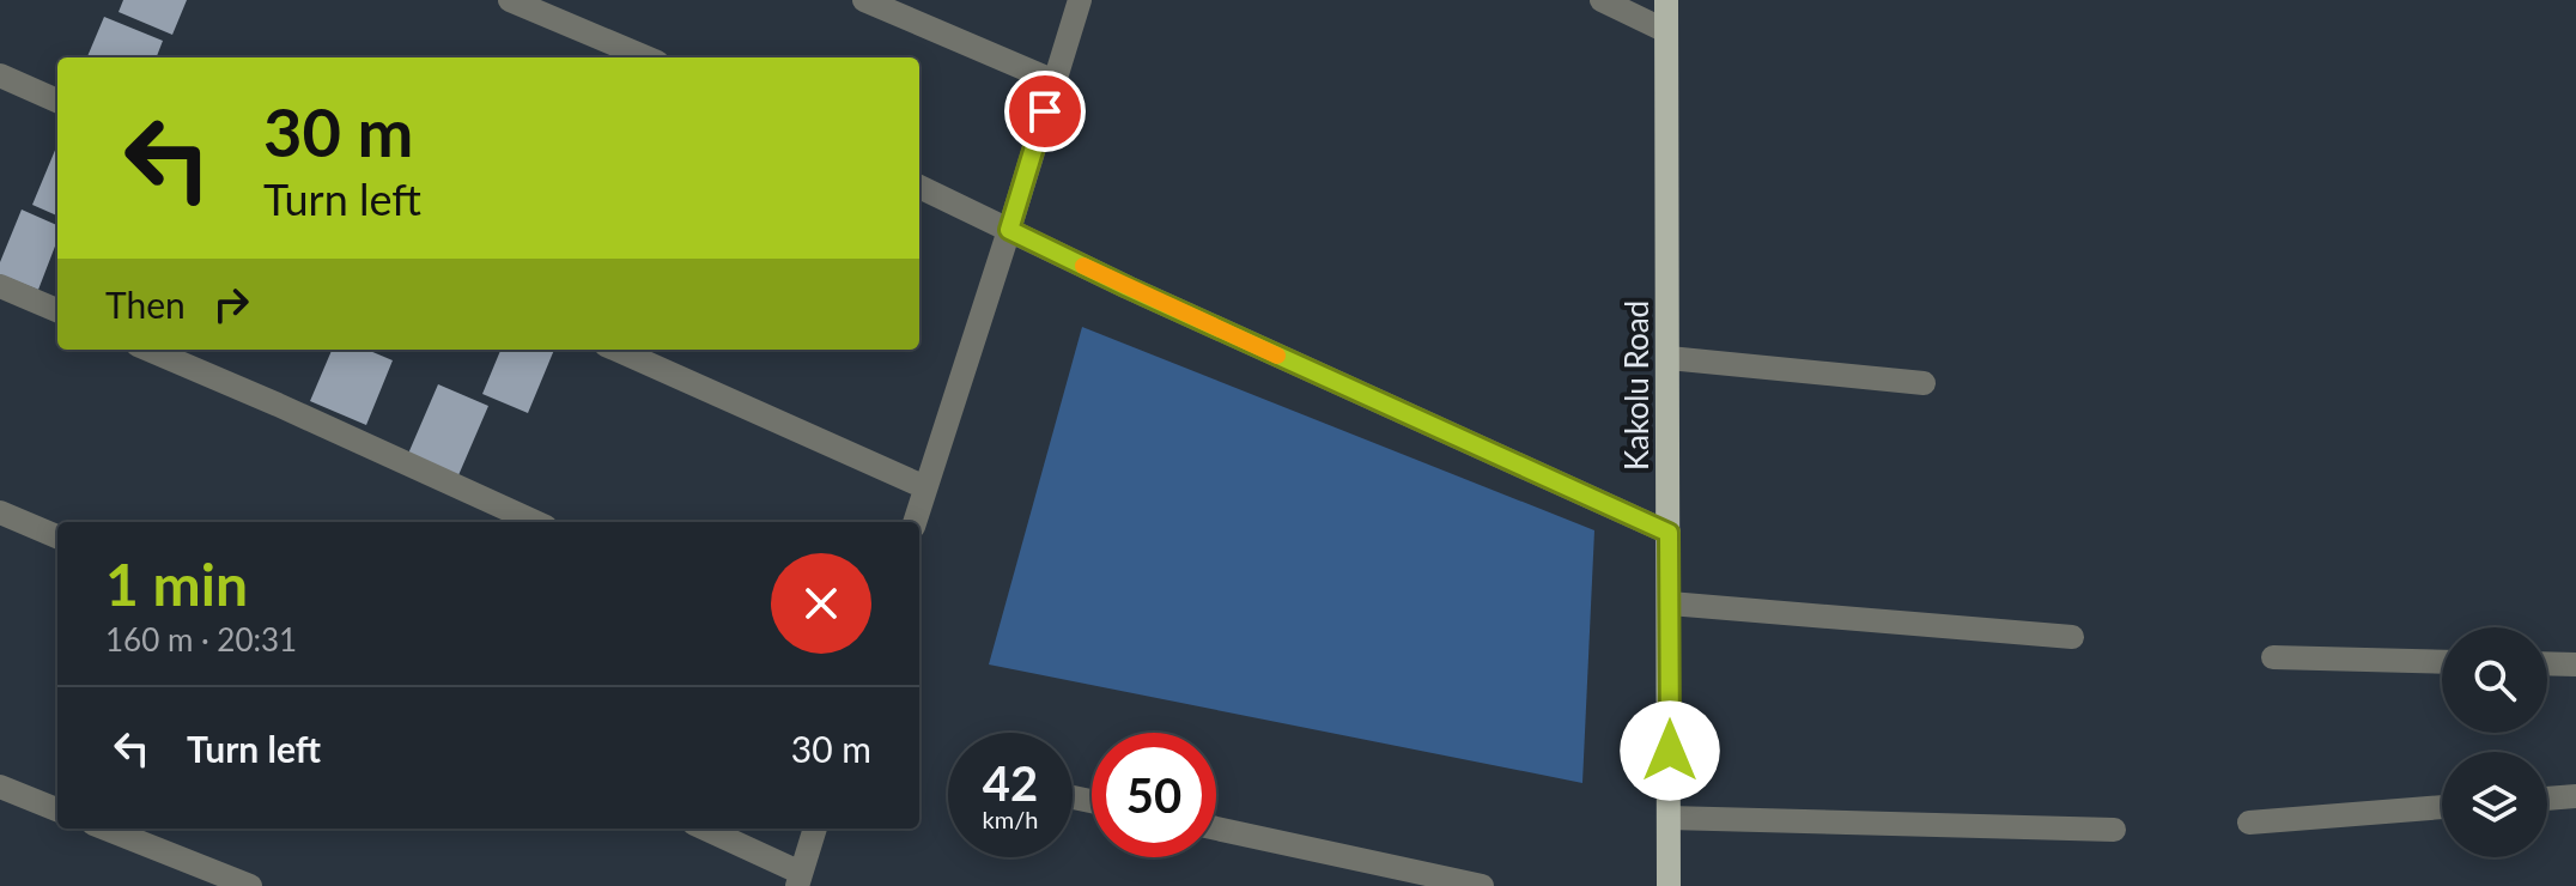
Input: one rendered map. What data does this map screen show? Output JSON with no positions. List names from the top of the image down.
{
  "streets": {
    "main road": ["Kakolu Road"]
  },
  "page": {
    "turn": ["30 m", "Turn left"],
    "then": "Then",
    "heading": ["1 min", "160 m · 20:31"],
    "list": [
      {
        "name": "Turn left",
        "value": "30 m"
      }
    ],
    "speed": "42 km/h",
    "limit": "50"
  }
}
